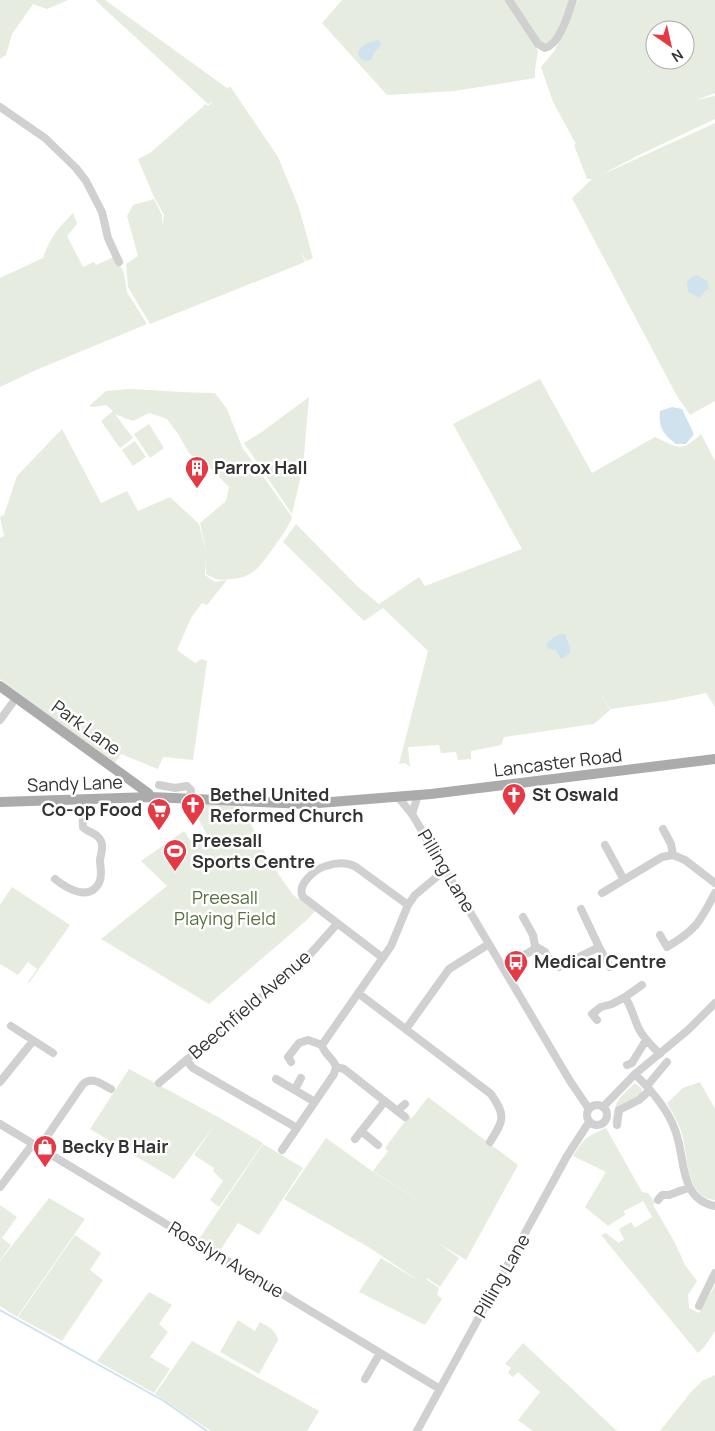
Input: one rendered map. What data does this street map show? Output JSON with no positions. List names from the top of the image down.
{
  "streets": {
    "main road": ["Park Lane", "Lancaster Road", "Sandy Lane"],
    "street": ["Pilling Lane", "Beechfield Avenue", "Rosslyn Avenue"]
  },
  "crossings": [
    ["Park Lane", "Lancaster Road"],
    ["Park Lane", "Sandy Lane"],
    ["Lancaster Road", "Sandy Lane"],
    ["Lancaster Road", "Pilling Lane"],
    ["Pilling Lane", "Rosslyn Avenue"]
  ],
  "parks": ["Preesall Playing Field"],
  "places": {
    "building": ["Parrox Hall"],
    "church": ["St Oswald", "Bethel United Reformed Church"],
    "supermarket": ["Co-op Food"],
    "sports": ["Preesall Sports Centre"],
    "bus stop": ["Medical Centre"],
    "shop": ["Becky B Hair"]
  },
  "north": "bottom right"
}
